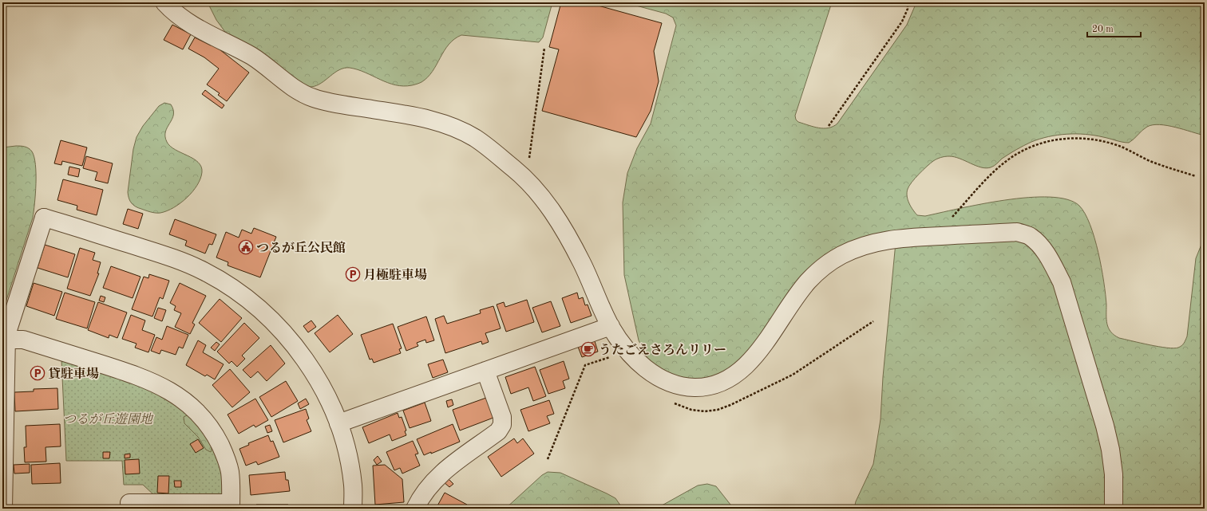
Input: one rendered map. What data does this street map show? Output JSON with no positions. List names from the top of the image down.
{
  "parks": ["つるが丘遊園地"],
  "places": {
    "public building": ["つるが丘公民館"],
    "parking": ["月極駐車場", "貸駐車場"],
    "cafe": ["うたごえさろんリリー"]
  },
  "scale_bar": "20 m"
}
